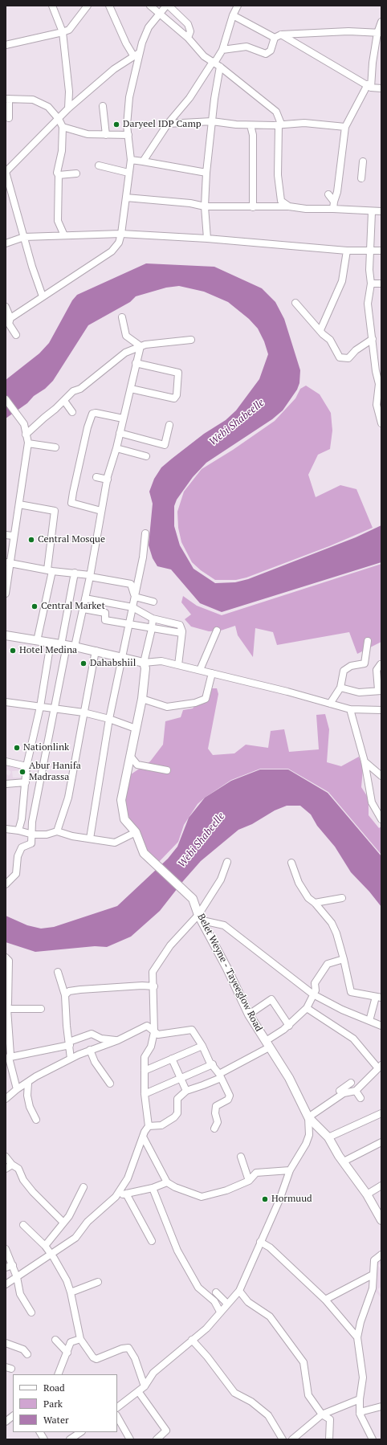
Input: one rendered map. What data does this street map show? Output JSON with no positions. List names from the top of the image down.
{
  "streets": {
    "main road": ["Belet Weyne - Tayeeglow Road"]
  },
  "water": ["Webi Shabeelle"],
  "places": [
    "Daryeel IDP Camp",
    "Central Mosque",
    "Central Market",
    "Hotel Medina",
    "Dahabshiil",
    "Nationlink",
    "Abur Hanifa Madrassa",
    "Hormuud"
  ],
  "legend": ["Road", "Park", "Water"]
}
